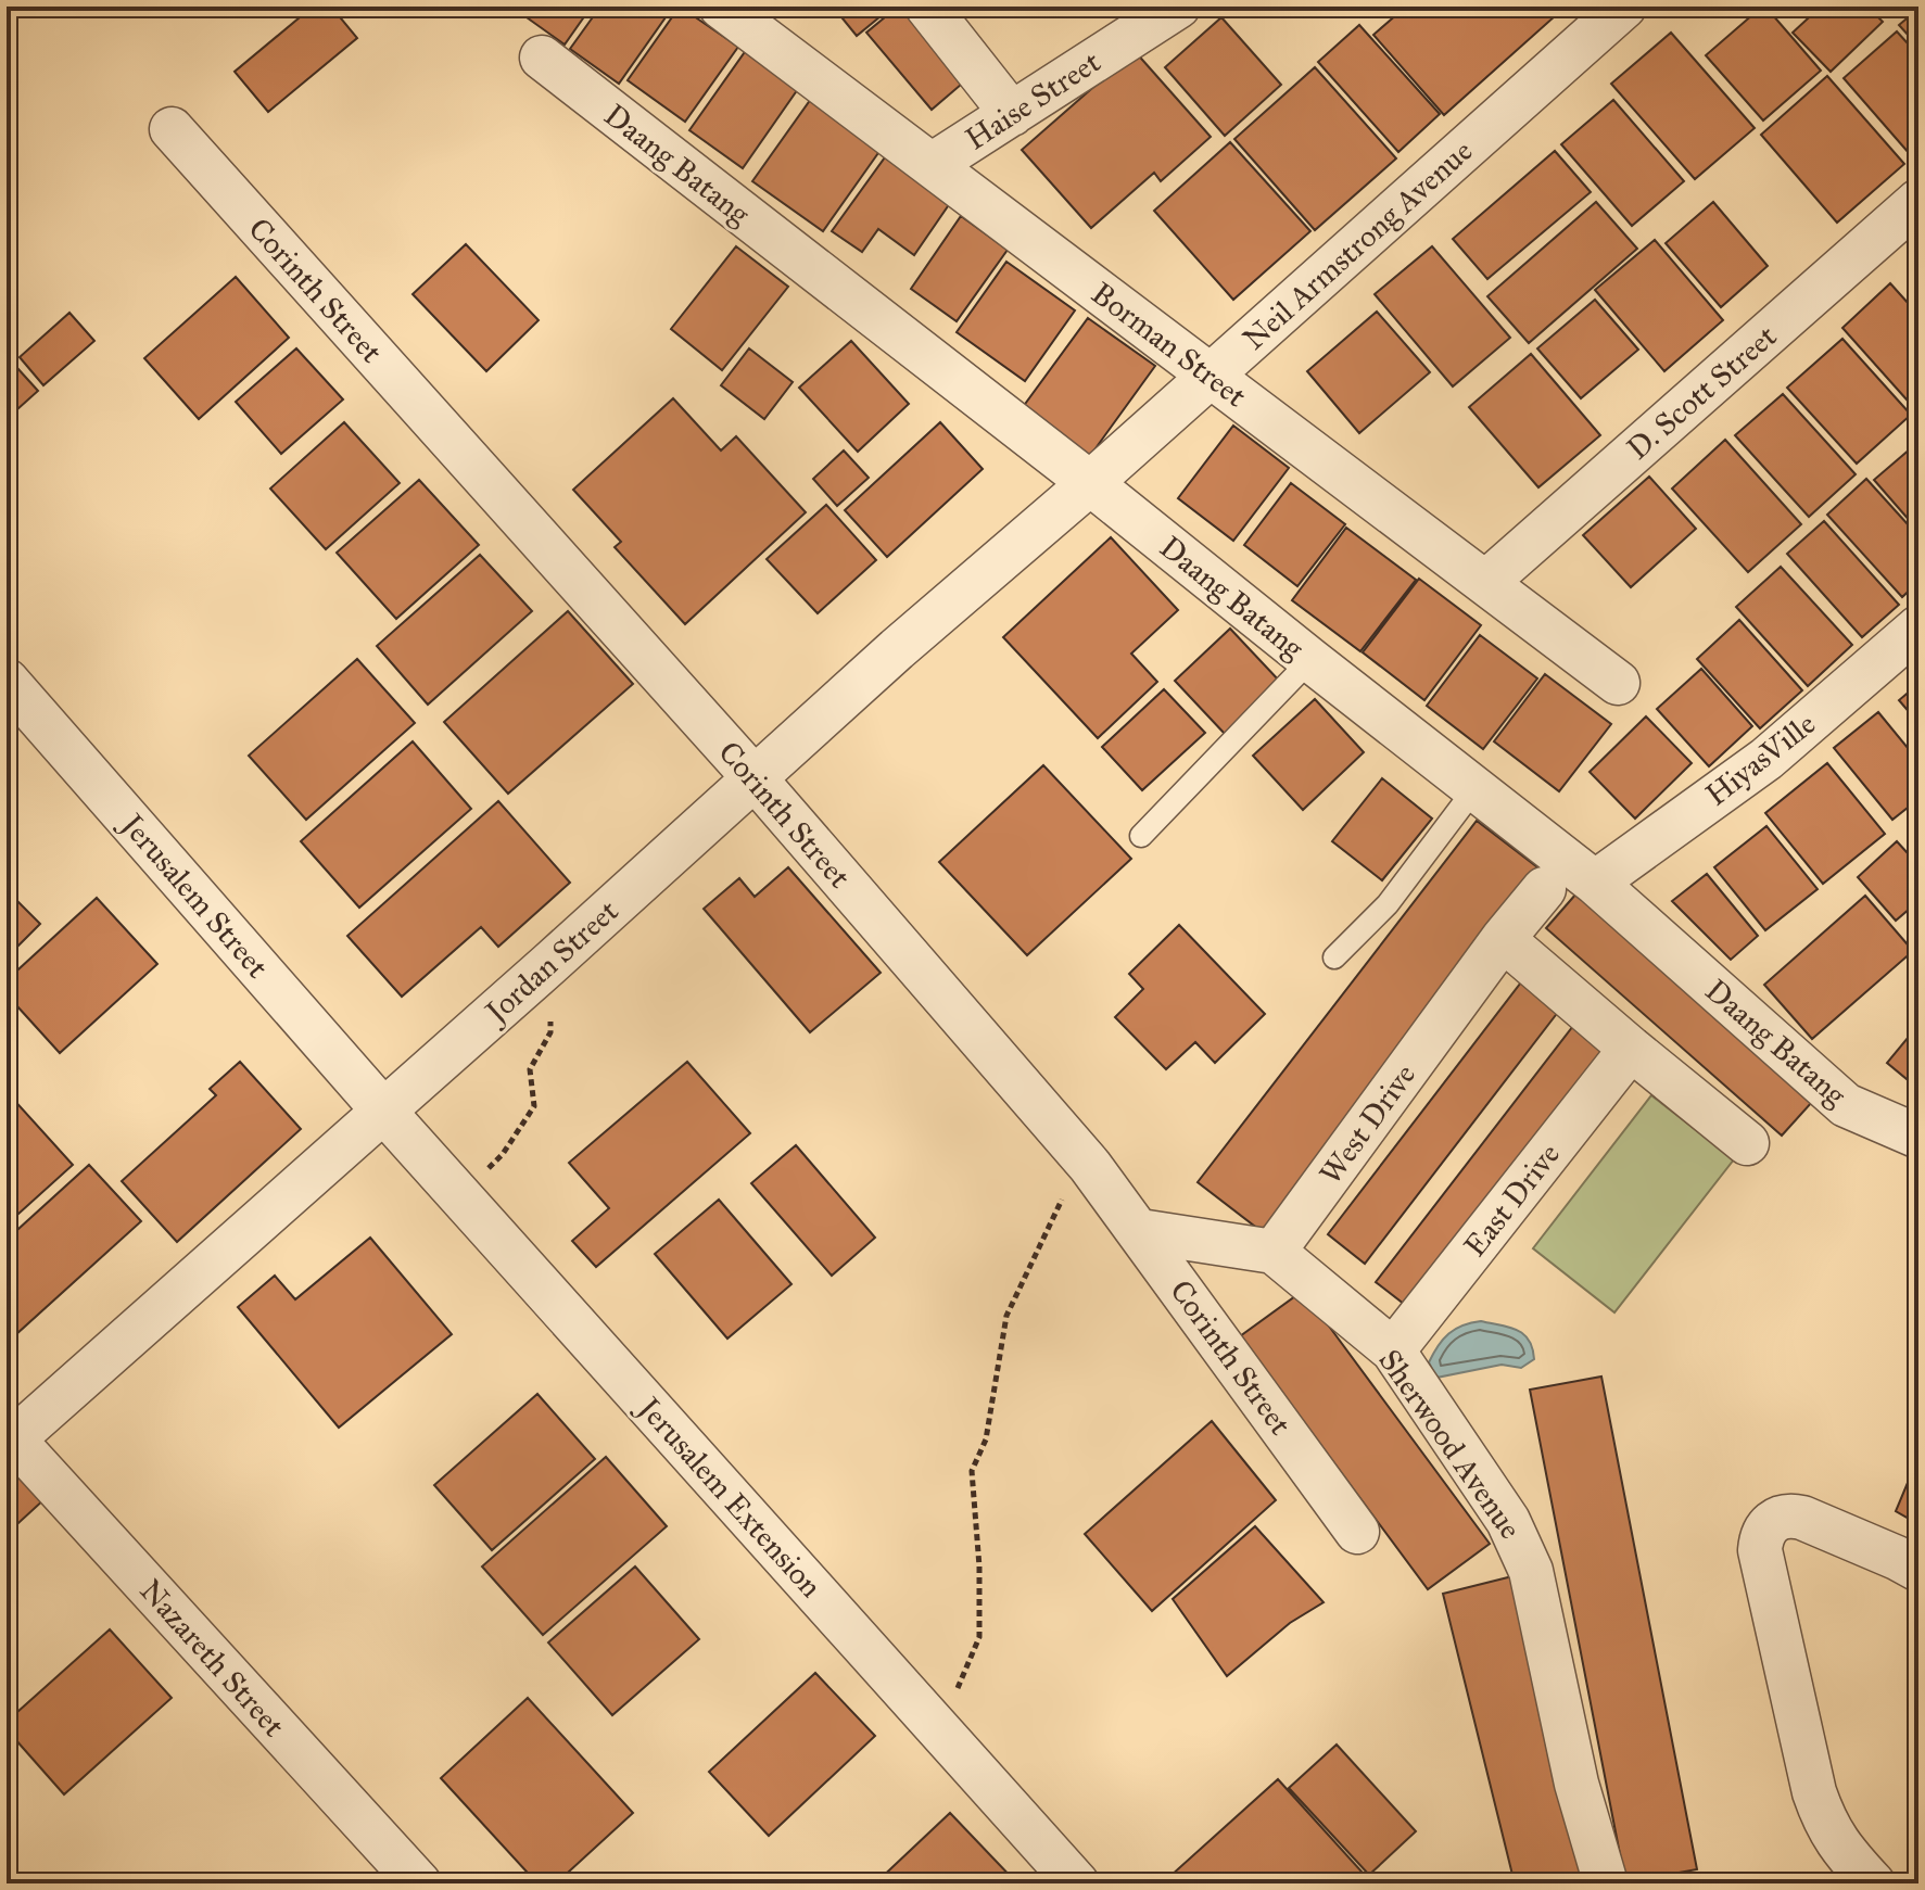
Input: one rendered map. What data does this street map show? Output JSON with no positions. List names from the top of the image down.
{
  "streets": {
    "street": [
      "Haise Street",
      "Daang Batang",
      "Neil Armstrong Avenue",
      "Corinth Street",
      "Borman Street",
      "D. Scott Street",
      "HiyasVille",
      "Jerusalem Street",
      "Jordan Street",
      "West Drive",
      "East Drive",
      "Sherwood Avenue",
      "Jerusalem Extension",
      "Nazareth Street"
    ]
  },
  "crossings": [
    ["Haise Street", "Borman Street"],
    ["Daang Batang", "Neil Armstrong Avenue"],
    ["Daang Batang", "HiyasVille"],
    ["Daang Batang", "Jordan Street"],
    ["Neil Armstrong Avenue", "Borman Street"],
    ["Neil Armstrong Avenue", "Jordan Street"],
    ["Corinth Street", "Jordan Street"],
    ["Borman Street", "D. Scott Street"],
    ["Jerusalem Street", "Jordan Street"],
    ["Jerusalem Street", "Jerusalem Extension"],
    ["Jordan Street", "Jerusalem Extension"],
    ["Jordan Street", "Nazareth Street"],
    ["West Drive", "Sherwood Avenue"],
    ["East Drive", "Sherwood Avenue"]
  ]
}
